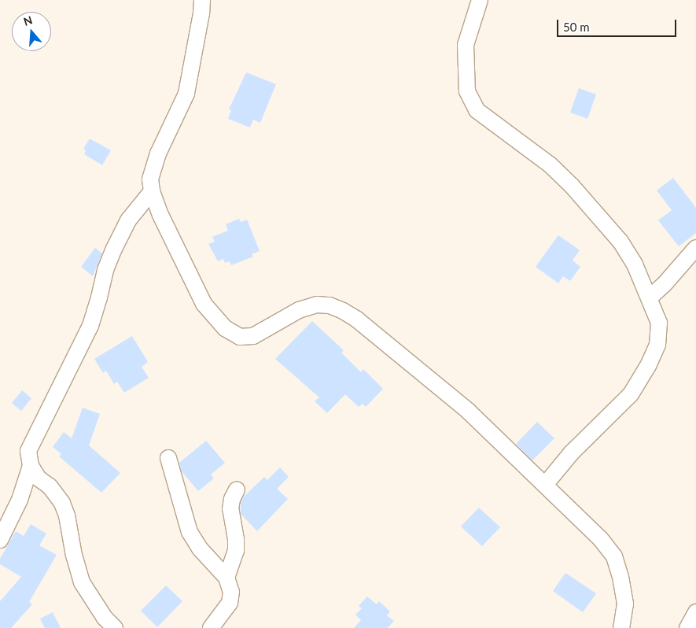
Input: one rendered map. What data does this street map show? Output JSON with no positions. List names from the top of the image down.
{
  "scale_bar": "50 m",
  "north": "top"
}
